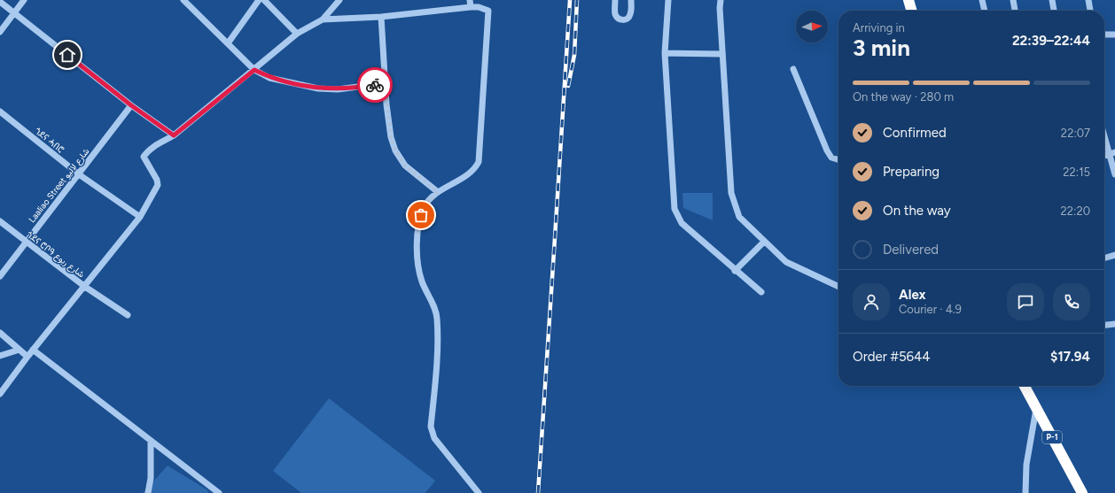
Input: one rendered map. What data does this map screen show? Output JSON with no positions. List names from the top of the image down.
{
  "streets": {
    "highway": ["P-1"],
    "street": ["ጎደና ሓበሮ", "Laaliao Street شارع لاليو", "ጎደና ሮቦዓ شارع ربوع"]
  },
  "crossings": [
    ["ጎደና ሓበሮ", "Laaliao Street شارع لاليو"],
    ["Laaliao Street شارع لاليو", "ጎደና ሮቦዓ شارع ربوع"]
  ],
  "north": "right",
  "page": {
    "heading": ["3 min", "Arriving in", "22:39–22:44"],
    "panel": [
      "Alex",
      "Courier · 4.9",
      "Order #5644",
      "$17.94"
    ],
    "bar": "On the way · 280 m",
    "list": [
      ["Confirmed", "22:07"],
      ["Preparing", "22:15"],
      ["On the way", "22:20"],
      "Delivered"
    ]
  }
}
